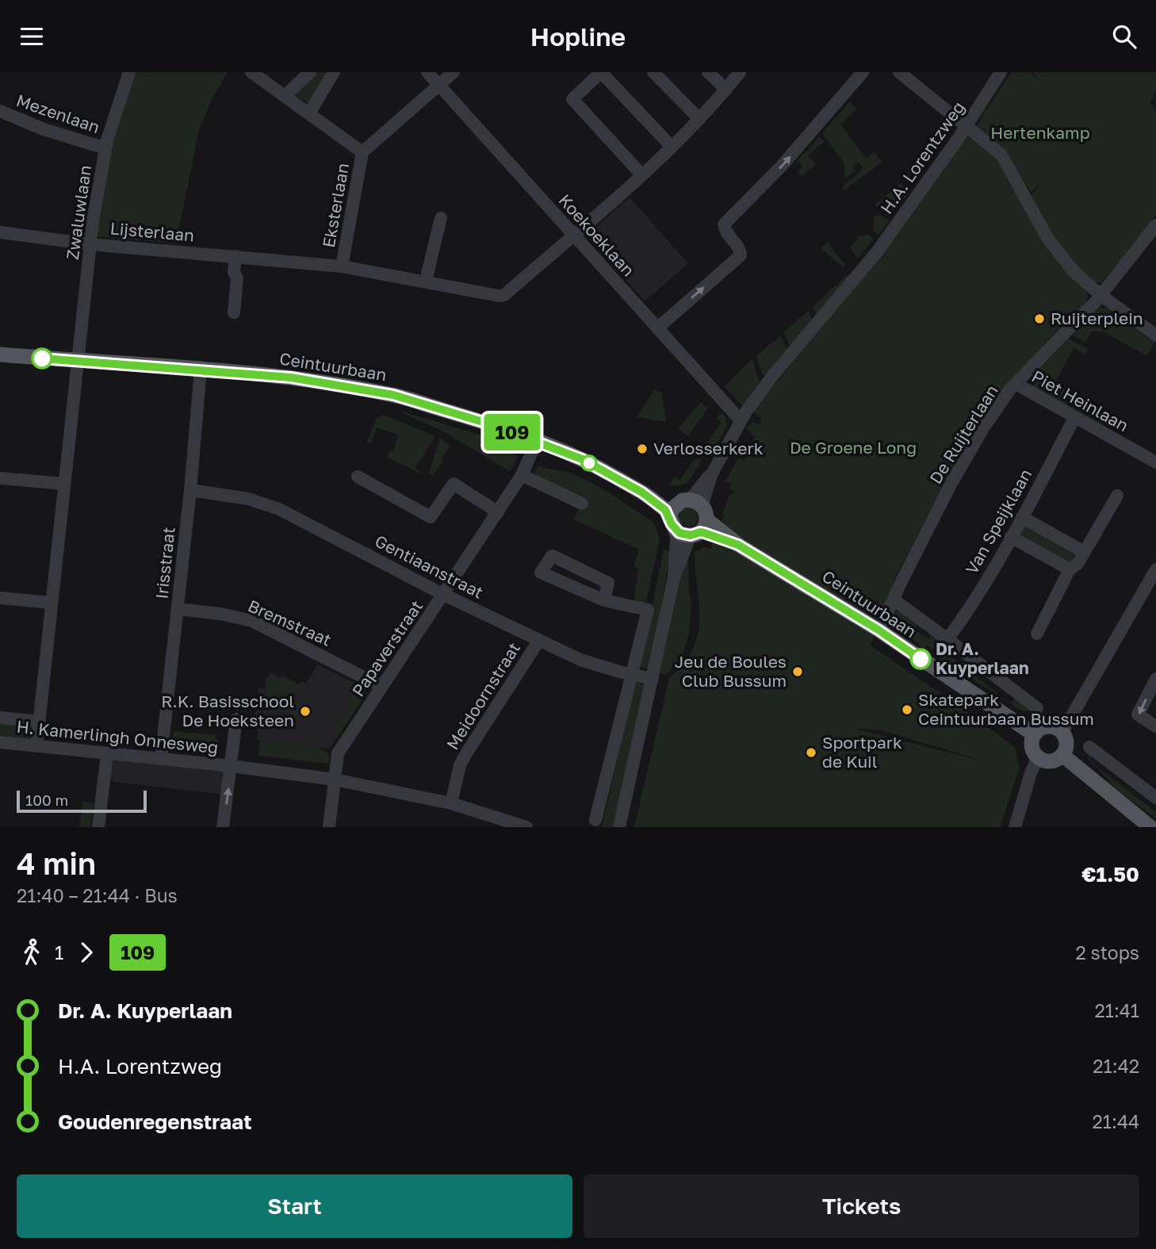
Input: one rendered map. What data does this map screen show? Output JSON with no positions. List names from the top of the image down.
{
  "streets": {
    "main road": ["Ceintuurbaan"],
    "street": [
      "Mezenlaan",
      "H.A. Lorentzweg",
      "Eksterlaan",
      "Zwaluwlaan",
      "Lijsterlaan",
      "Koekoeklaan",
      "Piet Heinlaan",
      "De Ruijterlaan",
      "Van Speijklaan",
      "Irisstraat",
      "Gentiaanstraat",
      "Bremstraat",
      "Papaverstraat",
      "Meidoornstraat",
      "H. Kamerlingh Onnesweg"
    ]
  },
  "crossings": [
    ["Mezenlaan", "Zwaluwlaan"],
    ["H.A. Lorentzweg", "Koekoeklaan"],
    ["H.A. Lorentzweg", "Ceintuurbaan"],
    ["H.A. Lorentzweg", "Gentiaanstraat"],
    ["Eksterlaan", "Lijsterlaan"],
    ["Eksterlaan", "Koekoeklaan"],
    ["Zwaluwlaan", "Lijsterlaan"],
    ["Zwaluwlaan", "Ceintuurbaan"],
    ["Zwaluwlaan", "H. Kamerlingh Onnesweg"],
    ["Lijsterlaan", "Koekoeklaan"],
    ["Ceintuurbaan", "De Ruijterlaan"],
    ["Ceintuurbaan", "Van Speijklaan"],
    ["Ceintuurbaan", "Irisstraat"],
    ["Ceintuurbaan", "Papaverstraat"],
    ["Piet Heinlaan", "De Ruijterlaan"],
    ["Piet Heinlaan", "Van Speijklaan"],
    ["Irisstraat", "Gentiaanstraat"],
    ["Irisstraat", "Bremstraat"],
    ["Irisstraat", "H. Kamerlingh Onnesweg"],
    ["Gentiaanstraat", "Papaverstraat"],
    ["Gentiaanstraat", "Meidoornstraat"],
    ["Bremstraat", "Papaverstraat"],
    ["Papaverstraat", "H. Kamerlingh Onnesweg"],
    ["Meidoornstraat", "H. Kamerlingh Onnesweg"]
  ],
  "parks": ["Hertenkamp", "De Groene Long"],
  "places": [
    "Ruijterplein",
    "Verlosserkerk",
    "Dr. A. Kuyperlaan",
    "Jeu de Boules Club Bussum",
    "Skatepark Ceintuurbaan Bussum",
    "R.K. Basisschool De Hoeksteen",
    "Sportpark de Kuil"
  ],
  "lines": ["bus line 109"],
  "scale_bar": "100 m",
  "page": {
    "header": "Hopline",
    "on_map": "109",
    "scale": "100 m",
    "heading": ["4 min", "21:40 – 21:44 · Bus", "€1.50"],
    "legs": ["1", "109", "2 stops"],
    "list": [
      {
        "name": "Dr. A. Kuyperlaan",
        "value": "21:41"
      },
      {
        "name": "H.A. Lorentzweg",
        "value": "21:42"
      },
      {
        "name": "Goudenregenstraat",
        "value": "21:44"
      }
    ],
    "buttons": ["Start", "Tickets"]
  }
}
